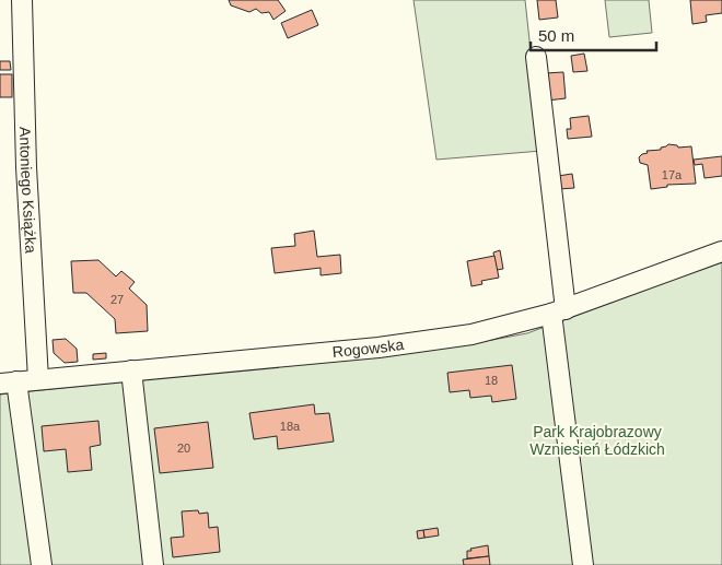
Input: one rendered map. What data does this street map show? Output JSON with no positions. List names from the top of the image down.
{
  "streets": {
    "street": ["Antoniego Książka", "Rogowska"]
  },
  "crossings": [
    ["Antoniego Książka", "Rogowska"]
  ],
  "parks": ["Park Krajobrazowy Wzniesień Łódzkich"],
  "house_numbers": [
    "17a",
    "27",
    "18",
    "18a",
    "20"
  ],
  "scale_bar": "50 m"
}
